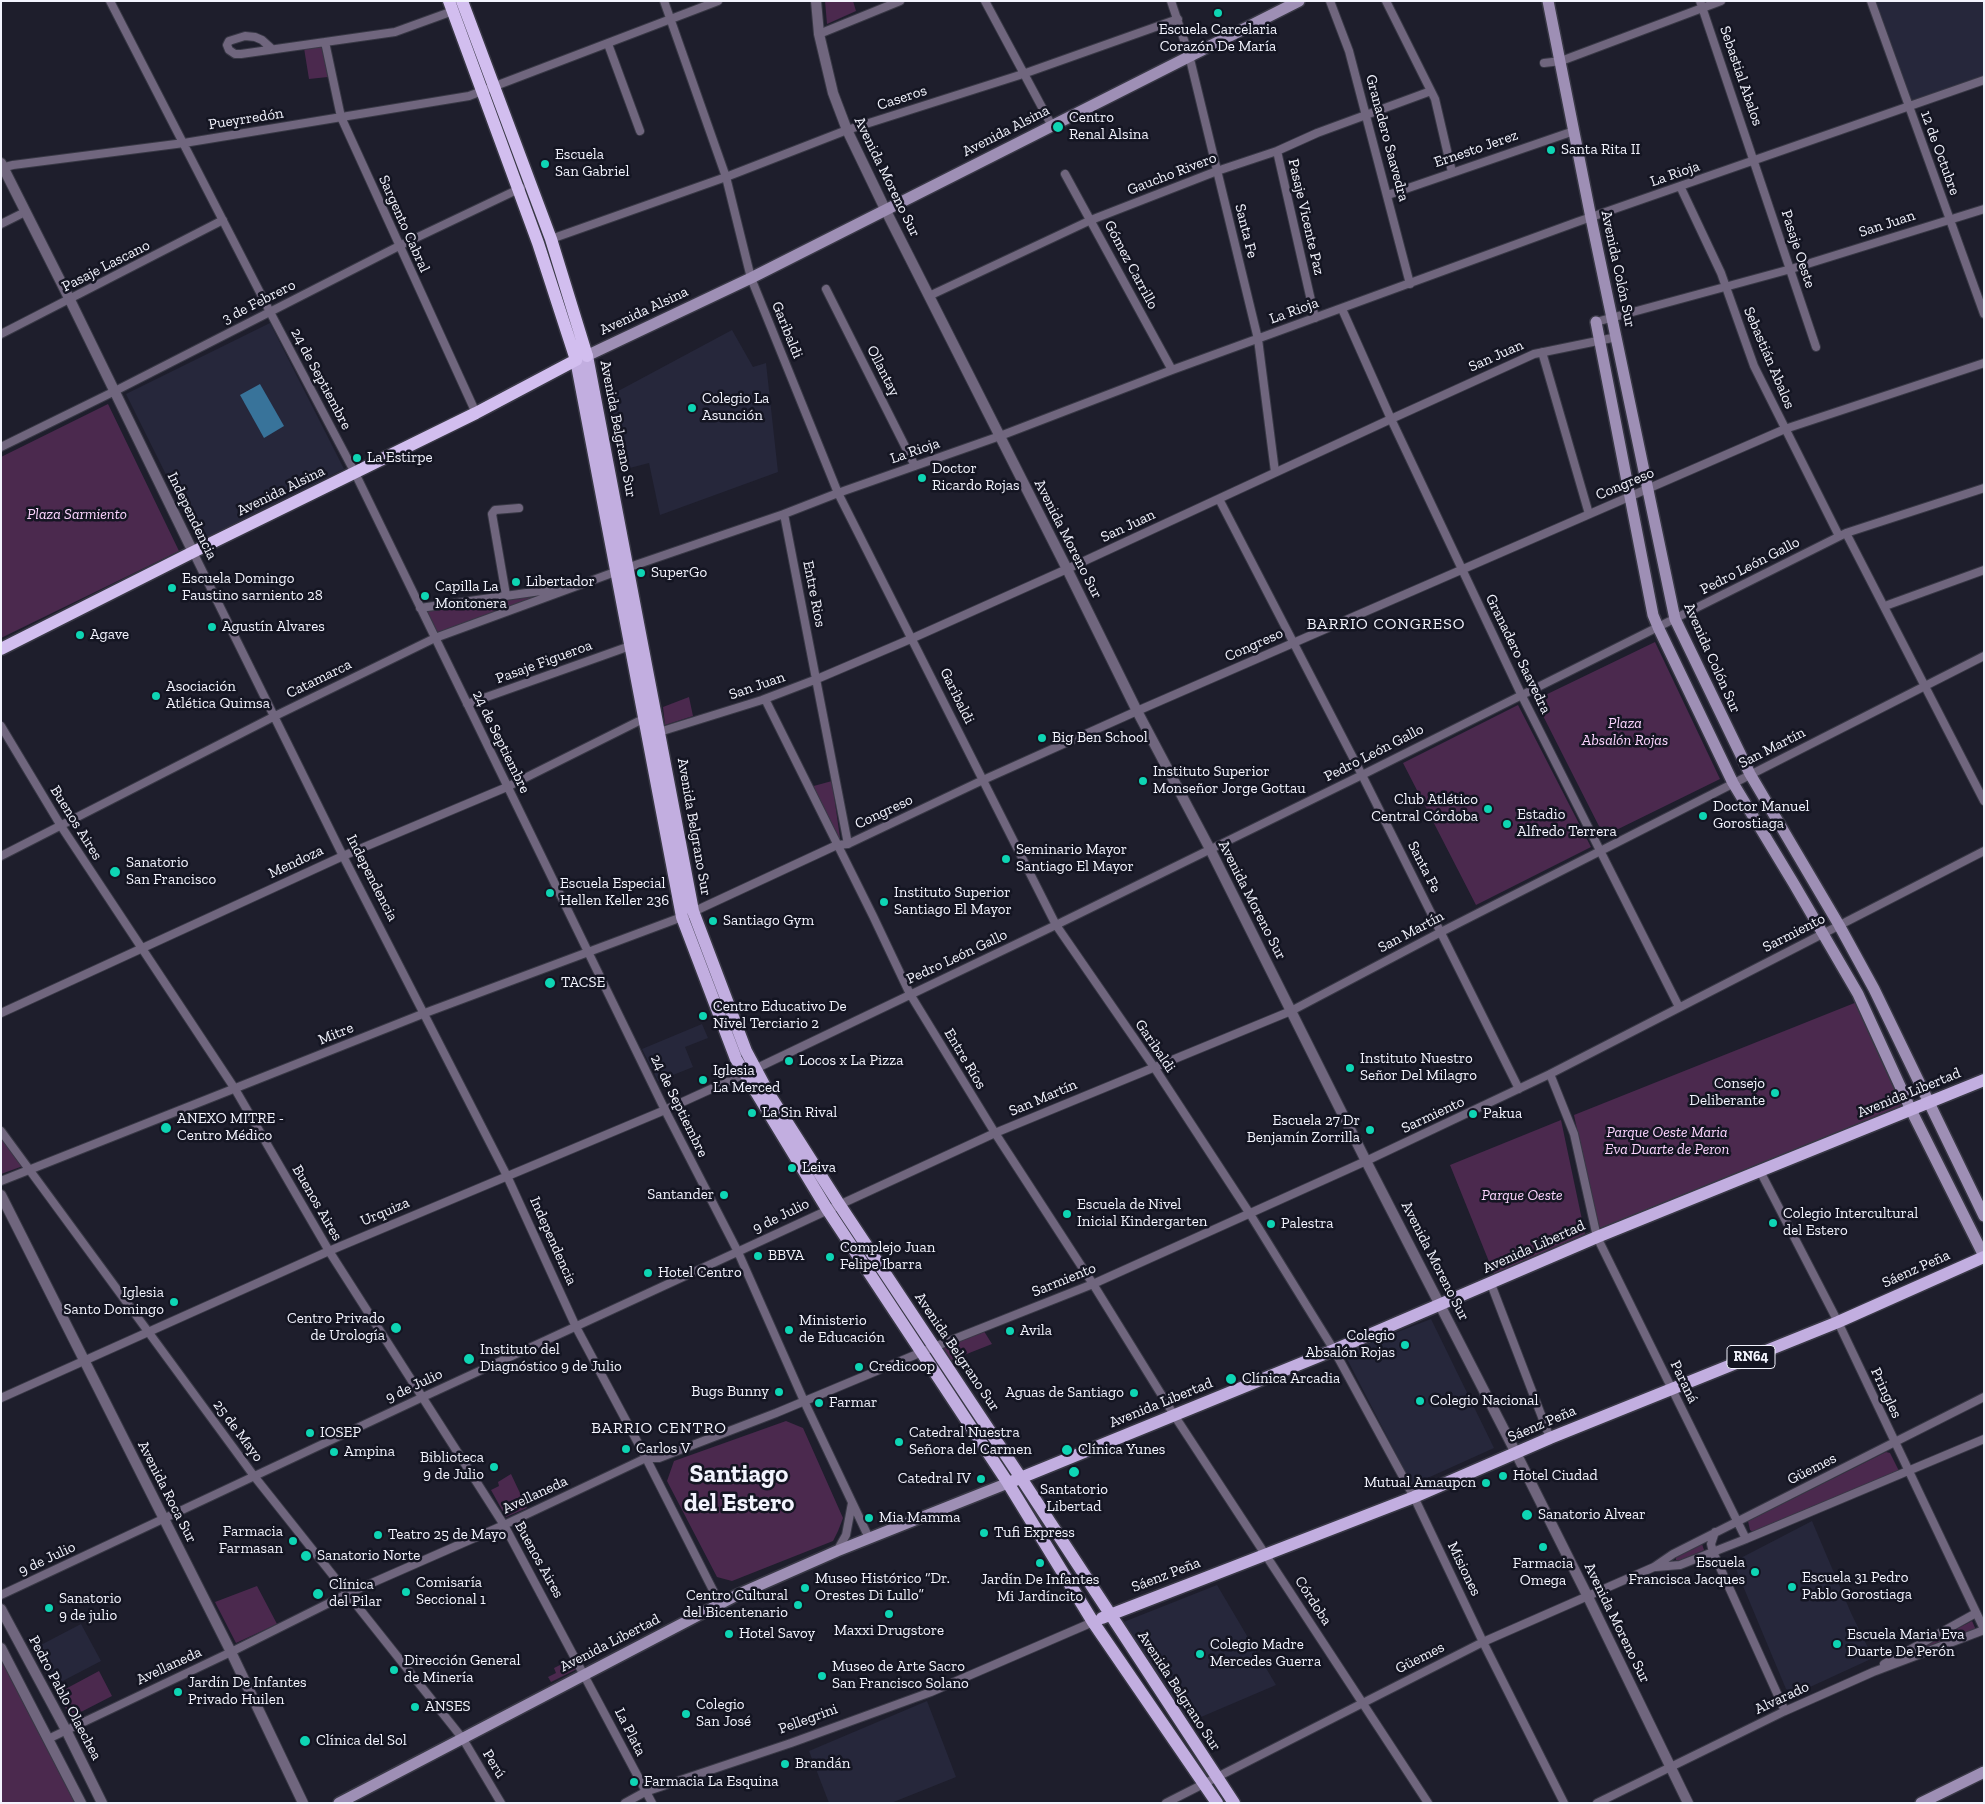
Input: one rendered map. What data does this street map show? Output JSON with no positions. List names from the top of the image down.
{
  "streets": {
    "highway": ["Avenida Alsina", "Avenida Belgrano Sur"],
    "main road": [
      "Avenida Colón Sur",
      "Avenida Libertad",
      "Sáenz Peña",
      "RN64",
      "Pellegrini"
    ],
    "street": [
      "Sebastial Abalos",
      "Caseros",
      "Pueyrredón",
      "Granadero Saavedra",
      "Ernesto Jerez",
      "12 de Octubre",
      "Gaucho Rivero",
      "La Rioja",
      "Avenida Moreno Sur",
      "Pasaje Vicente Paz",
      "Sargento Cabral",
      "San Juan",
      "Santa Fe",
      "Pasaje Oeste",
      "Gómez Carrillo",
      "Pasaje Lascano",
      "3 de Febrero",
      "Garibaldi",
      "Sebastián Abalos",
      "Ollantay",
      "24 de Septiembre",
      "Congreso",
      "Independencia",
      "Pedro León Gallo",
      "Entre Rios",
      "Pasaje Figueroa",
      "Catamarca",
      "San Martín",
      "Buenos Aires",
      "Mendoza",
      "Sarmiento",
      "Mitre",
      "Entre Ríos",
      "Urquiza",
      "9 de Julio",
      "Paraná",
      "Pringles",
      "25 de Mayo",
      "Güemes",
      "Avenida Roca Sur",
      "Avellaneda",
      "Misiones",
      "Córdoba",
      "Pedro Pablo Olaechea",
      "Alvarado",
      "La Plata",
      "Perú"
    ]
  },
  "crossings": [
    ["Sebastial Abalos", "La Rioja"],
    ["Sebastial Abalos", "Pasaje Oeste"],
    ["Caseros", "Avenida Moreno Sur"],
    ["Caseros", "Santa Fe"],
    ["Caseros", "Garibaldi"],
    ["Caseros", "Avenida Belgrano Sur"],
    ["Pueyrredón", "Sargento Cabral"],
    ["Pueyrredón", "Garibaldi"],
    ["Pueyrredón", "24 de Septiembre"],
    ["Pueyrredón", "Avenida Belgrano Sur"],
    ["Pueyrredón", "Independencia"],
    ["Avenida Alsina", "Avenida Moreno Sur"],
    ["Avenida Alsina", "Sargento Cabral"],
    ["Avenida Alsina", "Santa Fe"],
    ["Avenida Alsina", "Garibaldi"],
    ["Avenida Alsina", "24 de Septiembre"],
    ["Avenida Alsina", "Avenida Belgrano Sur"],
    ["Avenida Alsina", "Independencia"],
    ["Granadero Saavedra", "Ernesto Jerez"],
    ["Granadero Saavedra", "Gaucho Rivero"],
    ["Granadero Saavedra", "La Rioja"],
    ["Granadero Saavedra", "San Juan"],
    ["Granadero Saavedra", "Congreso"],
    ["Granadero Saavedra", "Pedro León Gallo"],
    ["Granadero Saavedra", "San Martín"],
    ["Granadero Saavedra", "Sarmiento"],
    ["Ernesto Jerez", "Avenida Colón Sur"],
    ["12 de Octubre", "La Rioja"],
    ["12 de Octubre", "San Juan"],
    ["Gaucho Rivero", "Avenida Moreno Sur"],
    ["Gaucho Rivero", "Pasaje Vicente Paz"],
    ["Gaucho Rivero", "Santa Fe"],
    ["Gaucho Rivero", "Gómez Carrillo"],
    ["La Rioja", "Avenida Moreno Sur"],
    ["La Rioja", "Pasaje Vicente Paz"],
    ["La Rioja", "Santa Fe"],
    ["La Rioja", "Pasaje Oeste"],
    ["La Rioja", "Gómez Carrillo"],
    ["La Rioja", "Avenida Colón Sur"],
    ["La Rioja", "Garibaldi"],
    ["La Rioja", "Sebastián Abalos"],
    ["La Rioja", "Ollantay"],
    ["La Rioja", "Avenida Belgrano Sur"],
    ["La Rioja", "Entre Rios"],
    ["La Rioja", "Catamarca"],
    ["Avenida Moreno Sur", "San Juan"],
    ["Avenida Moreno Sur", "Congreso"],
    ["Avenida Moreno Sur", "Pedro León Gallo"],
    ["Avenida Moreno Sur", "San Martín"],
    ["Avenida Moreno Sur", "Sarmiento"],
    ["Avenida Moreno Sur", "Avenida Libertad"],
    ["Avenida Moreno Sur", "Sáenz Peña"],
    ["Avenida Moreno Sur", "Güemes"],
    ["Avenida Moreno Sur", "Alvarado"],
    ["Sargento Cabral", "3 de Febrero"],
    ["San Juan", "Santa Fe"],
    ["San Juan", "Pasaje Oeste"],
    ["San Juan", "Avenida Colón Sur"],
    ["San Juan", "Garibaldi"],
    ["San Juan", "Sebastián Abalos"],
    ["San Juan", "Avenida Belgrano Sur"],
    ["San Juan", "Entre Rios"],
    ["San Juan", "Entre Ríos"],
    ["Santa Fe", "Congreso"],
    ["Santa Fe", "Pedro León Gallo"],
    ["Santa Fe", "San Martín"],
    ["Santa Fe", "Sarmiento"],
    ["Pasaje Lascano", "24 de Septiembre"],
    ["Pasaje Lascano", "Independencia"],
    ["Avenida Colón Sur", "Congreso"],
    ["Avenida Colón Sur", "Pedro León Gallo"],
    ["Avenida Colón Sur", "San Martín"],
    ["Avenida Colón Sur", "Sarmiento"],
    ["Avenida Colón Sur", "Avenida Libertad"],
    ["3 de Febrero", "24 de Septiembre"],
    ["3 de Febrero", "Avenida Belgrano Sur"],
    ["3 de Febrero", "Independencia"],
    ["Garibaldi", "Congreso"],
    ["Garibaldi", "Pedro León Gallo"],
    ["Garibaldi", "San Martín"],
    ["Garibaldi", "Sarmiento"],
    ["Garibaldi", "Avenida Libertad"],
    ["Garibaldi", "Misiones"],
    ["Sebastián Abalos", "Congreso"],
    ["Sebastián Abalos", "Pedro León Gallo"],
    ["Sebastián Abalos", "San Martín"],
    ["24 de Septiembre", "Pasaje Figueroa"],
    ["24 de Septiembre", "Catamarca"],
    ["24 de Septiembre", "Mendoza"],
    ["24 de Septiembre", "Mitre"],
    ["24 de Septiembre", "Avenida Libertad"],
    ["24 de Septiembre", "Urquiza"],
    ["24 de Septiembre", "9 de Julio"],
    ["24 de Septiembre", "Avellaneda"],
    ["Avenida Belgrano Sur", "Congreso"],
    ["Avenida Belgrano Sur", "Pedro León Gallo"],
    ["Avenida Belgrano Sur", "Pasaje Figueroa"],
    ["Avenida Belgrano Sur", "Catamarca"],
    ["Avenida Belgrano Sur", "San Martín"],
    ["Avenida Belgrano Sur", "Mendoza"],
    ["Avenida Belgrano Sur", "Sarmiento"],
    ["Avenida Belgrano Sur", "Mitre"],
    ["Avenida Belgrano Sur", "Avenida Libertad"],
    ["Avenida Belgrano Sur", "Urquiza"],
    ["Avenida Belgrano Sur", "9 de Julio"],
    ["Avenida Belgrano Sur", "Sáenz Peña"],
    ["Avenida Belgrano Sur", "Güemes"],
    ["Avenida Belgrano Sur", "Avellaneda"],
    ["Avenida Belgrano Sur", "Pellegrini"],
    ["Congreso", "Entre Rios"],
    ["Congreso", "Mitre"],
    ["Congreso", "Entre Ríos"],
    ["Independencia", "Catamarca"],
    ["Independencia", "Mendoza"],
    ["Independencia", "Mitre"],
    ["Independencia", "Avenida Libertad"],
    ["Independencia", "Urquiza"],
    ["Independencia", "9 de Julio"],
    ["Independencia", "Avellaneda"],
    ["Pedro León Gallo", "Entre Ríos"],
    ["Pedro León Gallo", "Urquiza"],
    ["Catamarca", "Buenos Aires"],
    ["San Martín", "Entre Ríos"],
    ["San Martín", "9 de Julio"],
    ["Buenos Aires", "Mendoza"],
    ["Buenos Aires", "Mitre"],
    ["Buenos Aires", "Avenida Libertad"],
    ["Buenos Aires", "Urquiza"],
    ["Buenos Aires", "9 de Julio"],
    ["Buenos Aires", "Avellaneda"],
    ["Buenos Aires", "La Plata"],
    ["Sarmiento", "Entre Ríos"],
    ["Sarmiento", "Avellaneda"],
    ["Mitre", "25 de Mayo"],
    ["Entre Ríos", "Avenida Libertad"],
    ["Entre Ríos", "Córdoba"],
    ["Avenida Libertad", "Paraná"],
    ["Avenida Libertad", "Pringles"],
    ["Avenida Libertad", "25 de Mayo"],
    ["Avenida Libertad", "Misiones"],
    ["Avenida Libertad", "Córdoba"],
    ["Avenida Libertad", "La Plata"],
    ["Avenida Libertad", "Perú"],
    ["Urquiza", "25 de Mayo"],
    ["Urquiza", "Avenida Roca Sur"],
    ["9 de Julio", "25 de Mayo"],
    ["9 de Julio", "Avenida Roca Sur"],
    ["Sáenz Peña", "Paraná"],
    ["Sáenz Peña", "Pringles"],
    ["Sáenz Peña", "Misiones"],
    ["Sáenz Peña", "Córdoba"],
    ["Sáenz Peña", "Pellegrini"],
    ["Paraná", "Güemes"],
    ["Pringles", "Güemes"],
    ["Pringles", "Alvarado"],
    ["25 de Mayo", "Avellaneda"],
    ["25 de Mayo", "Perú"],
    ["Güemes", "Misiones"],
    ["Güemes", "Córdoba"],
    ["Avenida Roca Sur", "Avellaneda"],
    ["Avellaneda", "Pedro Pablo Olaechea"],
    ["Pellegrini", "La Plata"]
  ],
  "districts": ["BARRIO CONGRESO", "BARRIO CENTRO", "Santiago del Estero"],
  "parks": [
    "Plaza Sarmiento",
    "Plaza Absalón Rojas",
    "Parque Oeste Maria Eva Duarte de Peron",
    "Parque Oeste"
  ],
  "places": [
    "Escuela Carcelaria Corazón De María",
    "Centro Renal Alsina",
    "Santa Rita II",
    "Escuela San Gabriel",
    "Colegio La Asunción",
    "La Estirpe",
    "Doctor Ricardo Rojas",
    "SuperGo",
    "Libertador",
    "Escuela Domingo Faustino sarniento 28",
    "Capilla La Montonera",
    "Agustín Alvares",
    "Agave",
    "Asociación Atlética Quimsa",
    "Big Ben School",
    "Instituto Superior Monseñor Jorge Gottau",
    "Club Atlético Central Córdoba",
    "Doctor Manuel Gorostiaga",
    "Estadio Alfredo Terrera",
    "Seminario Mayor Santiago El Mayor",
    "Sanatorio San Francisco",
    "Escuela Especial Hellen Keller 236",
    "Instituto Superior Santiago El Mayor",
    "Santiago Gym",
    "TACSE",
    "Centro Educativo De Nivel Terciario 2",
    "Locos x La Pizza",
    "Instituto Nuestro Señor Del Milagro",
    "Iglesia La Merced",
    "Consejo Deliberante",
    "La Sin Rival",
    "Pakua",
    "ANEXO MITRE - Centro Médico",
    "Escuela 27 Dr Benjamín Zorrilla",
    "Leiva",
    "Santander",
    "Escuela de Nivel Inicial Kindergarten",
    "Colegio Intercultural del Estero",
    "Palestra",
    "BBVA",
    "Complejo Juan Felipe Ibarra",
    "Hotel Centro",
    "Iglesia Santo Domingo",
    "Centro Privado de Urología",
    "Ministerio de Educación",
    "Avila",
    "Colegio Absalón Rojas",
    "Instituto del Diagnóstico 9 de Julio",
    "Credicoop",
    "Clínica Arcadia",
    "Bugs Bunny",
    "Aguas de Santiago",
    "Colegio Nacional",
    "Farmar",
    "IOSEP",
    "Catedral Nuestra Señora del Carmen",
    "Carlos V",
    "Clínica Yunes",
    "Ampina",
    "Biblioteca 9 de Julio",
    "Santatorio Libertad",
    "Hotel Ciudad",
    "Catedral IV",
    "Mutual Amaupcn",
    "Sanatorio Alvear",
    "Mia Mamma",
    "Tufi Express",
    "Teatro 25 de Mayo",
    "Farmacia Farmasan",
    "Farmacia Omega",
    "Sanatorio Norte",
    "Jardín De Infantes Mi Jardíncito",
    "Escuela Francisca Jacques",
    "Escuela 31 Pedro Pablo Gorostiaga",
    "Museo Histórico “Dr. Orestes Di Lullo”",
    "Comisaría Seccional 1",
    "Clínica del Pilar",
    "Centro Cultural del Bicentenario",
    "Sanatorio 9 de julio",
    "Maxxi Drugstore",
    "Hotel Savoy",
    "Escuela Maria Eva Duarte De Perón",
    "Colegio Madre Mercedes Guerra",
    "Dirección General de Minería",
    "Museo de Arte Sacro San Francisco Solano",
    "Jardín De Infantes Privado Huilen",
    "ANSES",
    "Colegio San José",
    "Clínica del Sol",
    "Brandán",
    "Farmacia La Esquina"
  ]
}
